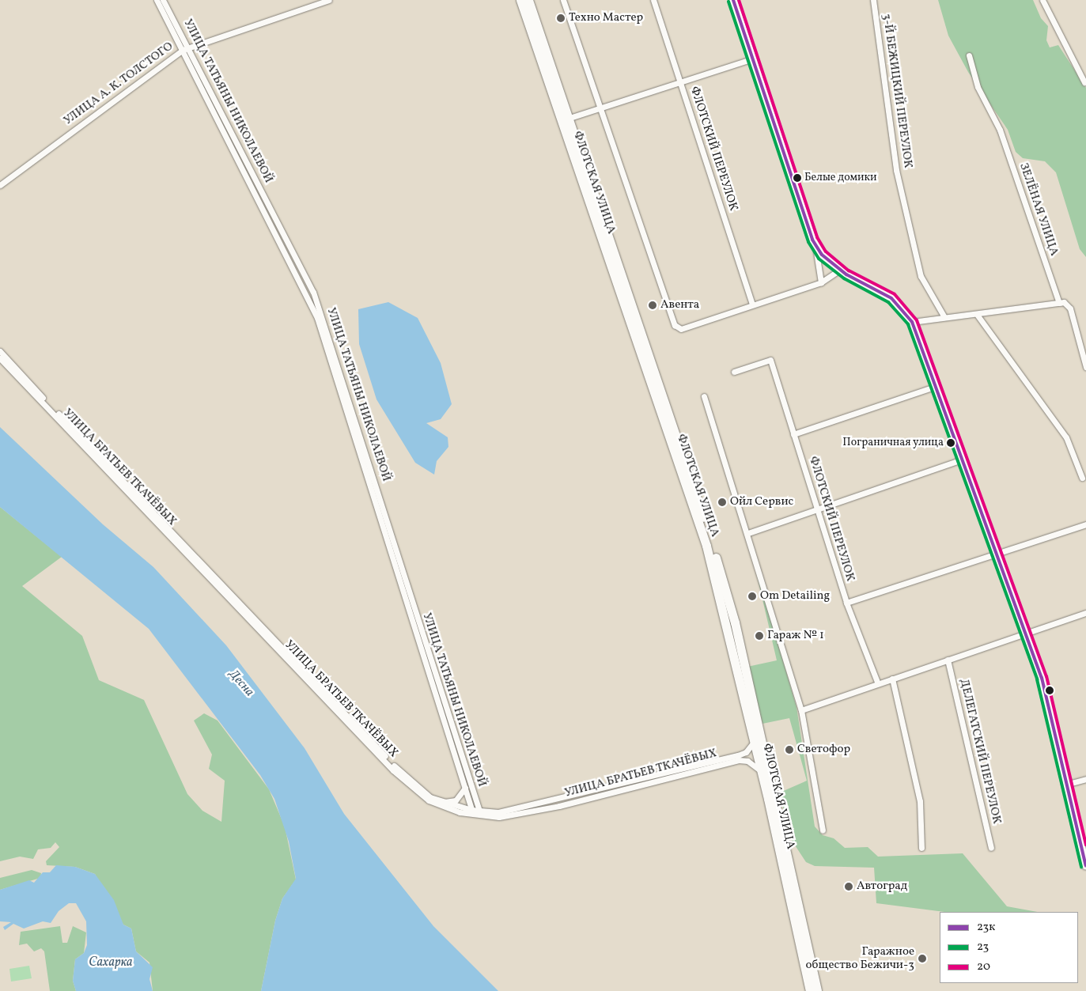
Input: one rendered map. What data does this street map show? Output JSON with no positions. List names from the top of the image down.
{
  "streets": {
    "main road": ["ФЛОТСКАЯ УЛИЦА"],
    "street": [
      "УЛИЦА А. К. ТОЛСТОГО",
      "3-Й БЕЖИЦКИЙ ПЕРЕУЛОК",
      "УЛИЦА ТАТЬЯНЫ НИКОЛАЕВОЙ",
      "ФЛОТСКИЙ ПЕРЕУЛОК",
      "ЗЕЛЁНАЯ УЛИЦА",
      "УЛИЦА БРАТЬЕВ ТКАЧЁВЫХ",
      "ДЕЛЕГАТСКИЙ ПЕРЕУЛОК"
    ]
  },
  "crossings": [
    ["УЛИЦА А. К. ТОЛСТОГО", "УЛИЦА ТАТЬЯНЫ НИКОЛАЕВОЙ"],
    ["УЛИЦА ТАТЬЯНЫ НИКОЛАЕВОЙ", "УЛИЦА БРАТЬЕВ ТКАЧЁВЫХ"],
    ["ФЛОТСКАЯ УЛИЦА", "УЛИЦА БРАТЬЕВ ТКАЧЁВЫХ"]
  ],
  "water": ["Десна", "Сахарка"],
  "places": [
    "Техно Мастер",
    "Белые домики",
    "Авента",
    "Пограничная улица",
    "Ойл Сервис",
    "Om Detailing",
    "Гараж № 1",
    "Светофор",
    "Автоград",
    "Гаражное общество Бежичи-3"
  ],
  "lines": ["transit line 23к", "transit line 20", "transit line 23"],
  "legend": ["23к", "23", "20"]
}
